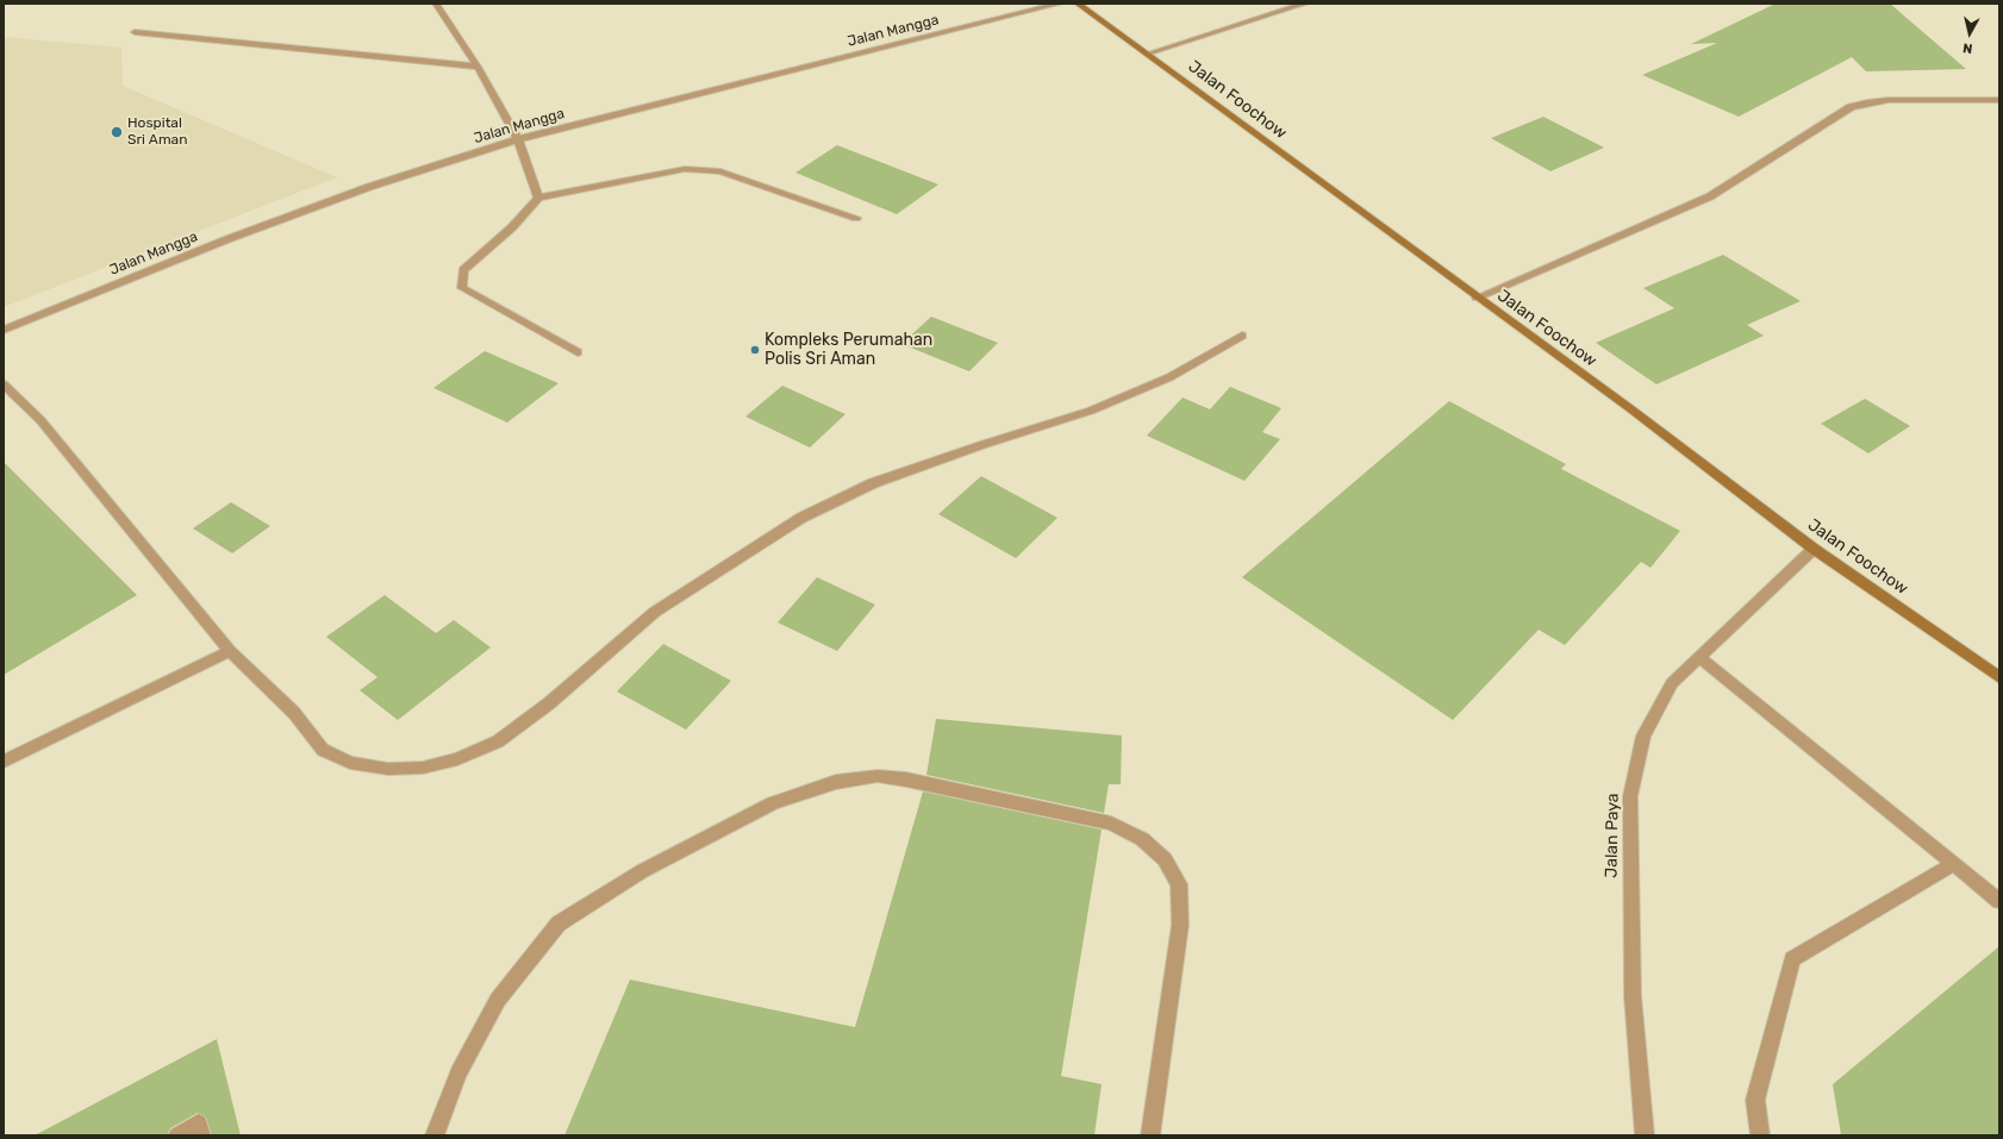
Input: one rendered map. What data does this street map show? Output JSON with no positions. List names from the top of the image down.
{
  "streets": {
    "main road": ["Jalan Foochow"],
    "street": ["Jalan Mangga", "Jalan Paya"]
  },
  "crossings": [
    ["Jalan Foochow", "Jalan Paya"]
  ],
  "places": ["Hospital Sri Aman", "Kompleks Perumahan Polis Sri Aman"],
  "north": "bottom"
}
